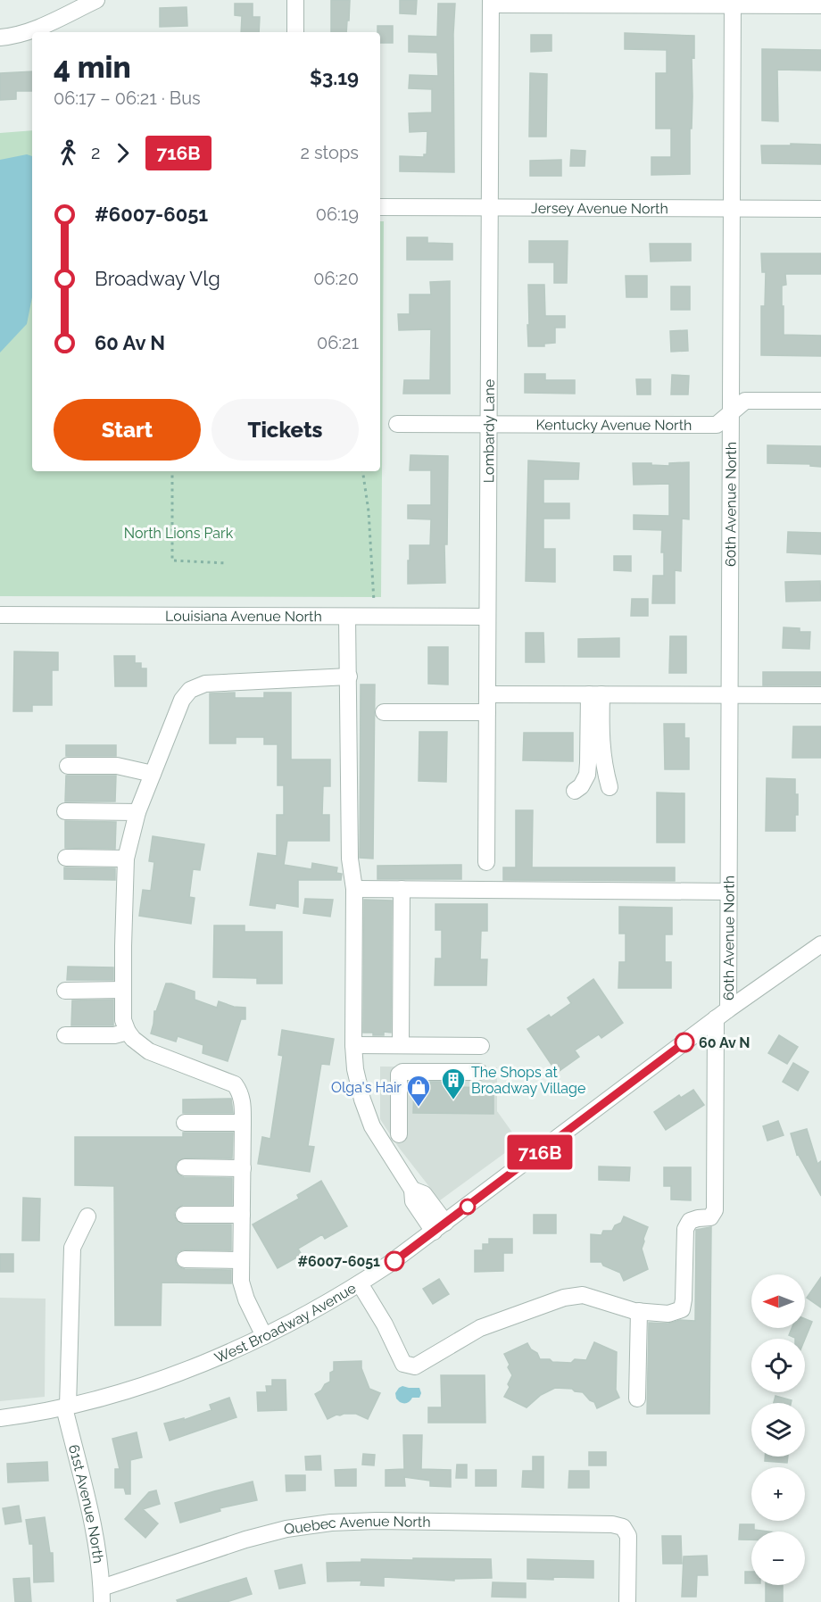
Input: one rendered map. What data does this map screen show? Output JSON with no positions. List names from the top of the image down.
{
  "streets": {
    "street": [
      "Jersey Avenue North",
      "Kentucky Avenue North",
      "Lombardy Lane",
      "60th Avenue North",
      "Louisiana Avenue North",
      "West Broadway Avenue",
      "61st Avenue North",
      "Quebec Avenue North"
    ]
  },
  "crossings": [
    ["Jersey Avenue North", "Lombardy Lane"],
    ["Jersey Avenue North", "60th Avenue North"],
    ["Kentucky Avenue North", "Lombardy Lane"],
    ["Kentucky Avenue North", "60th Avenue North"],
    ["Lombardy Lane", "Louisiana Avenue North"],
    ["60th Avenue North", "West Broadway Avenue"],
    ["West Broadway Avenue", "61st Avenue North"],
    ["61st Avenue North", "Quebec Avenue North"]
  ],
  "parks": ["North Lions Park"],
  "places": {
    "other": ["60 Av N", "#6007-6051"],
    "building": ["The Shops at Broadway Village"],
    "shop": ["Olga's Hair"]
  },
  "lines": ["bus line 716B"],
  "north": "left",
  "page": {
    "on_map": "716B",
    "heading": ["4 min", "06:17 – 06:21 · Bus", "$3.19"],
    "legs": ["2", "716B", "2 stops"],
    "list": [
      {
        "name": "#6007-6051",
        "value": "06:19"
      },
      {
        "name": "Broadway Vlg",
        "value": "06:20"
      },
      {
        "name": "60 Av N",
        "value": "06:21"
      }
    ],
    "buttons": ["Start", "Tickets"],
    "map_buttons": ["+", "−"]
  }
}
